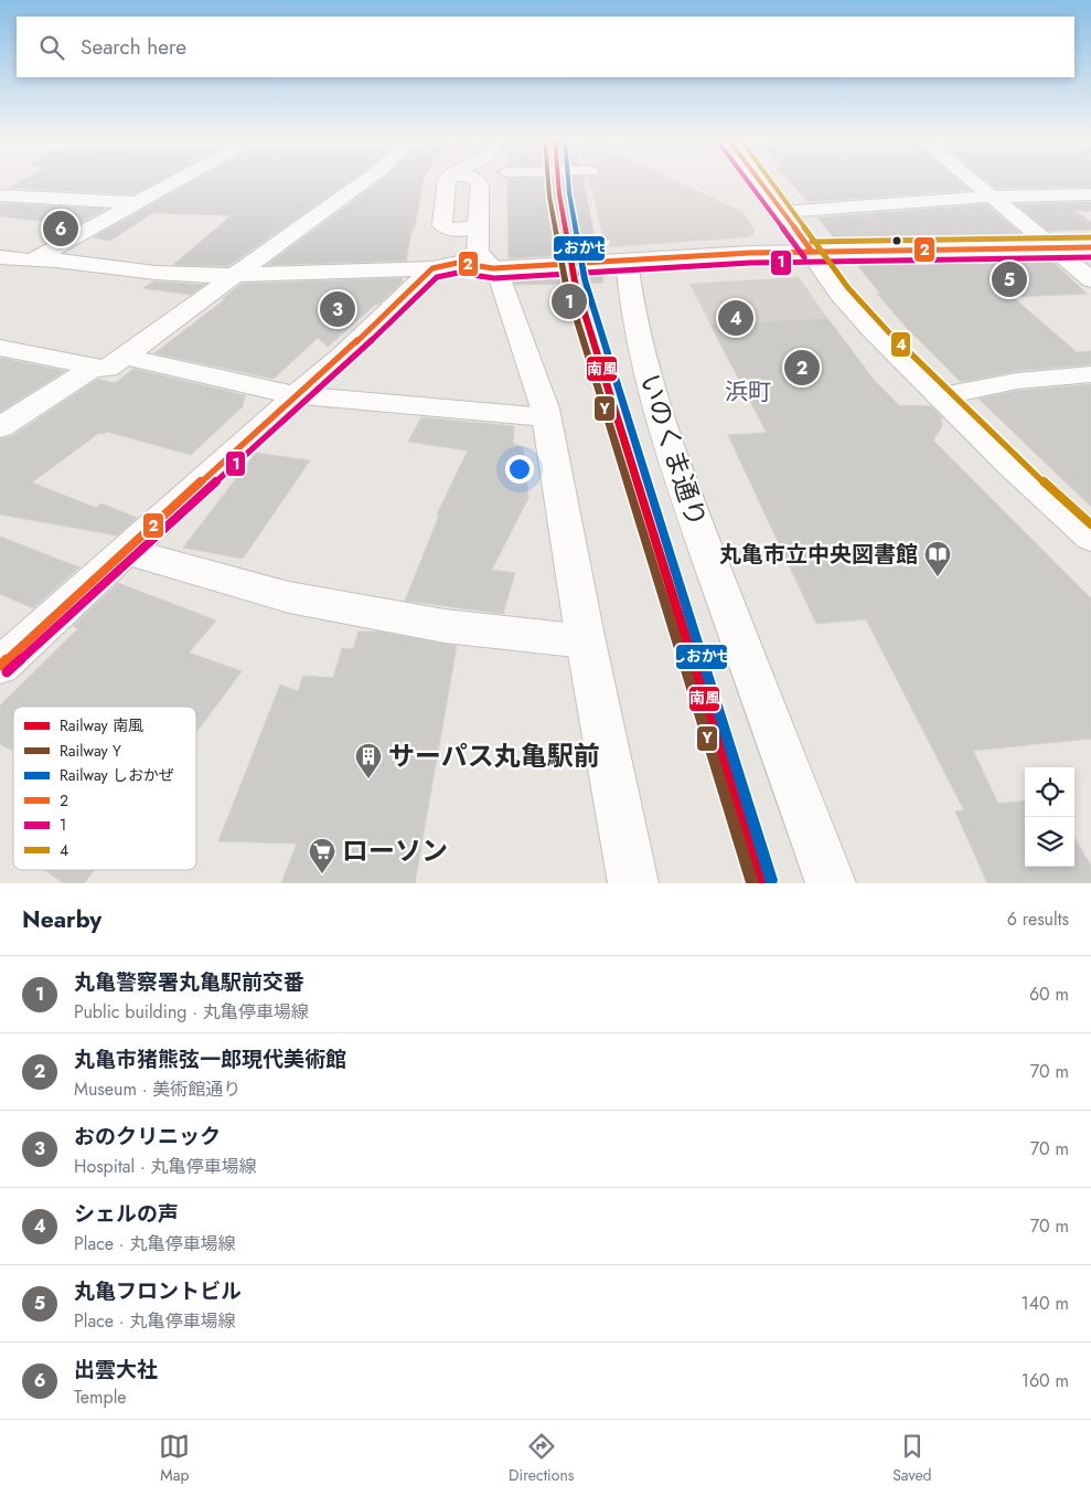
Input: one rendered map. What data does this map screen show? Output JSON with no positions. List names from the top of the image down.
{
  "streets": {
    "street": ["いのくま通り"]
  },
  "districts": ["浜町"],
  "places": {
    "library": ["丸亀市立中央図書館"],
    "building": ["サーパス丸亀駅前"],
    "supermarket": ["ローソン"]
  },
  "lines": [
    "rail line 南風",
    "rail line Y",
    "rail line しおかぜ",
    "transit line 2",
    "transit line 1",
    "transit line 4"
  ],
  "legend": [
    "Railway 南風",
    "Railway Y",
    "Railway しおかぜ",
    "2",
    "1",
    "4"
  ],
  "page": {
    "search": "Search here",
    "pins": [
      "6",
      "5",
      "1",
      "3",
      "4",
      "2"
    ],
    "heading": ["Nearby", "6 results"],
    "list": [
      {
        "mark": "1",
        "name": "丸亀警察署丸亀駅前交番",
        "note": "Public building · 丸亀停車場線",
        "value": "60 m"
      },
      {
        "mark": "2",
        "name": "丸亀市猪熊弦一郎現代美術館",
        "note": "Museum · 美術館通り",
        "value": "70 m"
      },
      {
        "mark": "3",
        "name": "おのクリニック",
        "note": "Hospital · 丸亀停車場線",
        "value": "70 m"
      },
      {
        "mark": "4",
        "name": "シェルの声",
        "note": "Place · 丸亀停車場線",
        "value": "70 m"
      },
      {
        "mark": "5",
        "name": "丸亀フロントビル",
        "note": "Place · 丸亀停車場線",
        "value": "140 m"
      },
      {
        "mark": "6",
        "name": "出雲大社",
        "note": "Temple",
        "value": "160 m"
      }
    ],
    "nav": ["Map", "Directions", "Saved"]
  }
}
